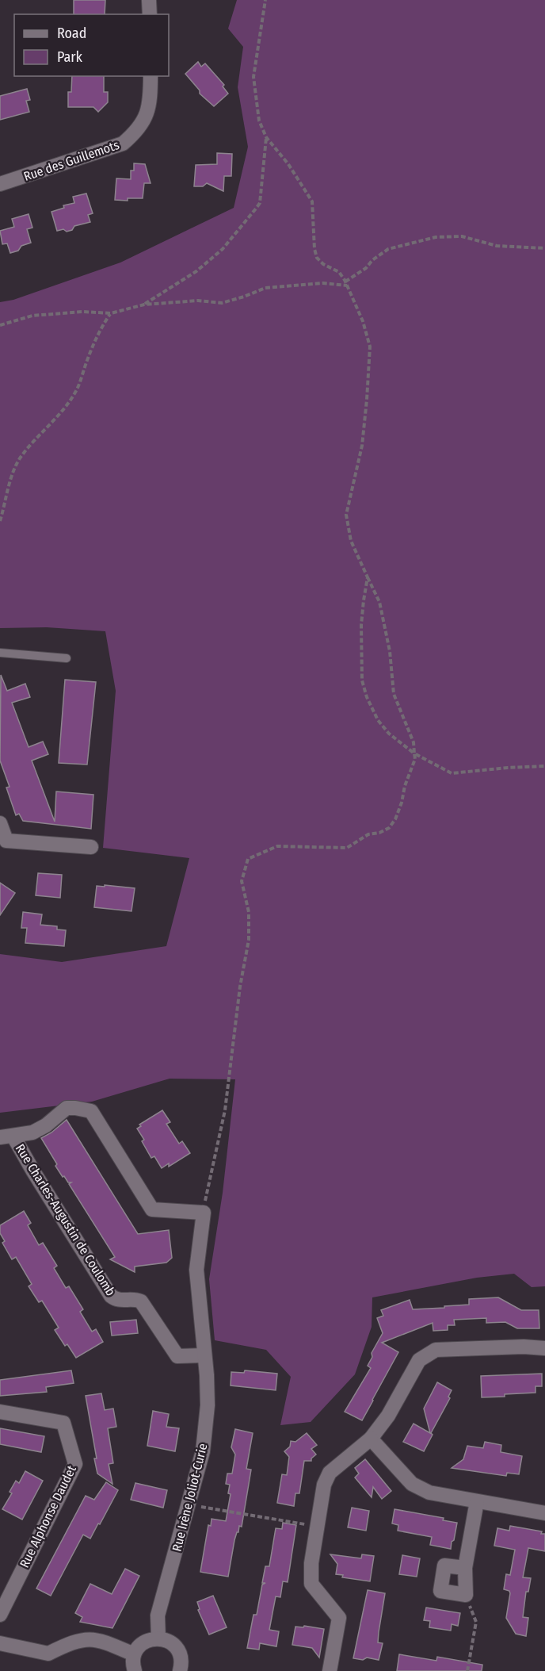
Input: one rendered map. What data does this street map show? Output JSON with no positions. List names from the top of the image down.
{
  "streets": {
    "street": [
      "Rue des Guillemots",
      "Rue Charles-Augustin de Coulomb",
      "Rue Irène Joliot-Curie",
      "Rue Alphonse Daudet"
    ]
  },
  "crossings": [
    ["Rue Charles-Augustin de Coulomb", "Rue Irène Joliot-Curie"]
  ],
  "legend": ["Road", "Park"]
}
